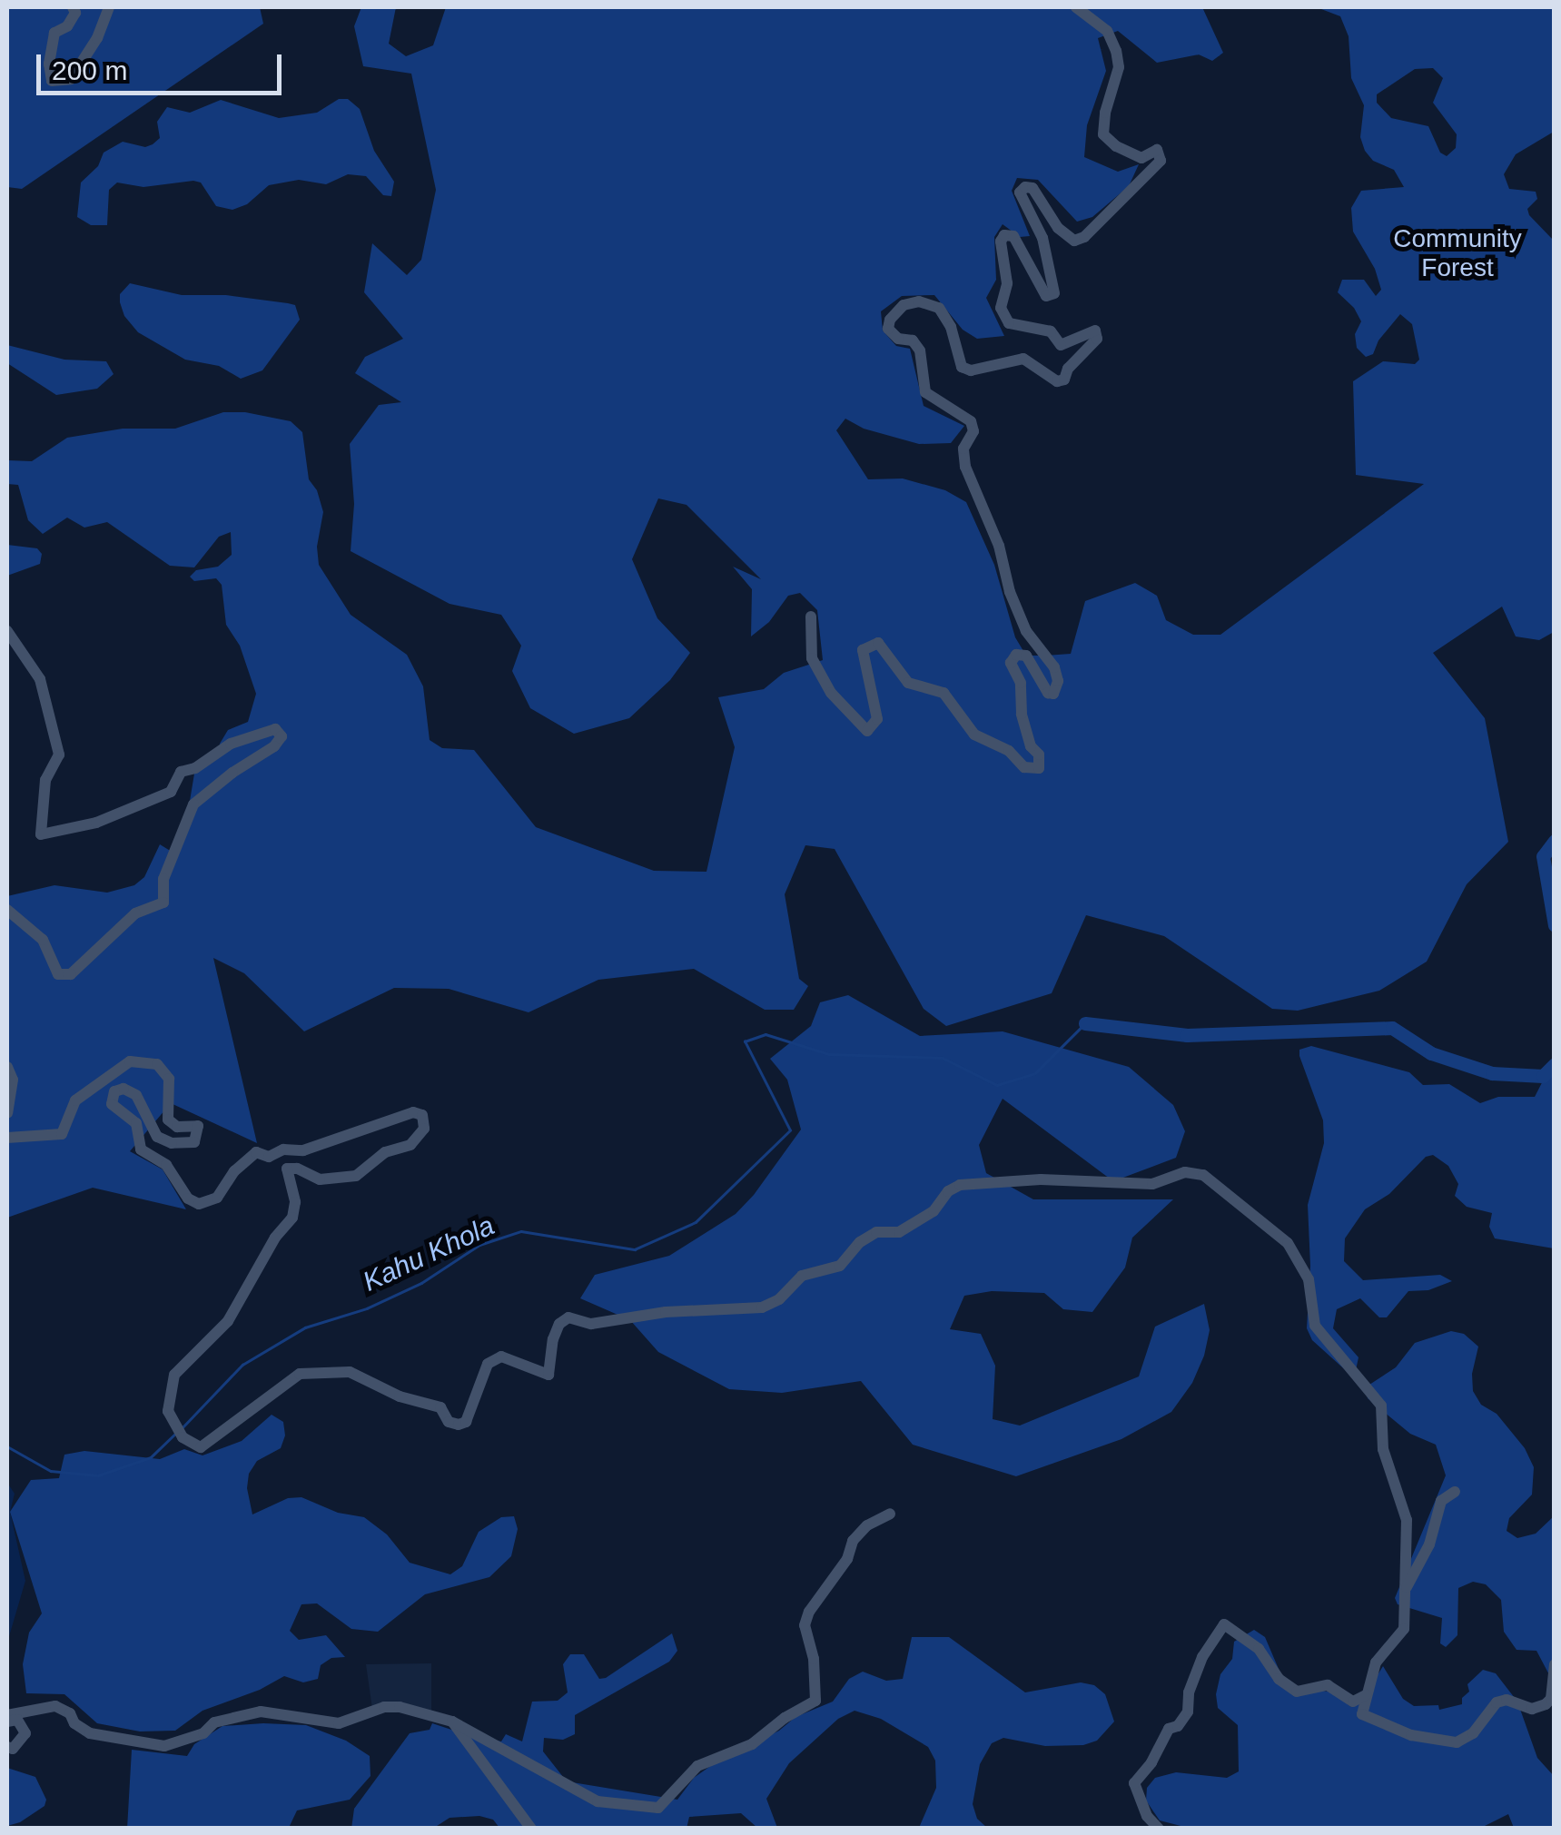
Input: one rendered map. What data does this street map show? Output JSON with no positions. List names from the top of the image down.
{
  "water": ["Kahu Khola"],
  "parks": ["Community Forest"],
  "scale_bar": "200 m"
}
